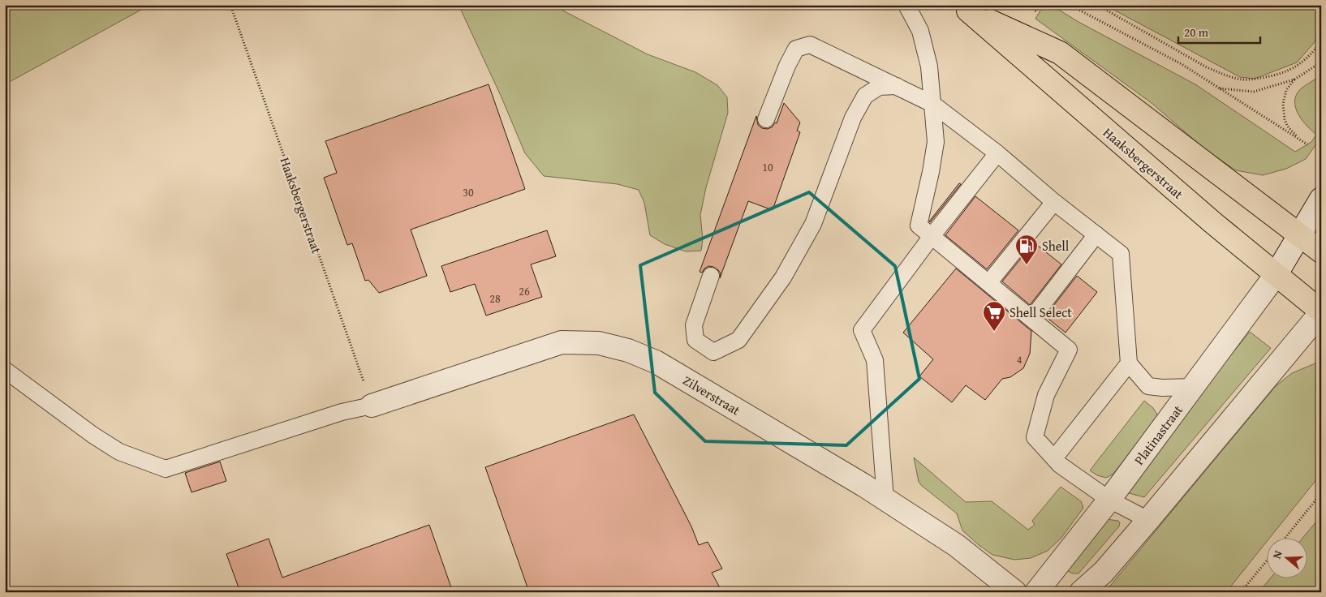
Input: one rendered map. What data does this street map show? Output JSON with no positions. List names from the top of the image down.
{
  "streets": {
    "main road": ["Haaksbergerstraat"],
    "street": ["Zilverstraat", "Platinastraat"]
  },
  "crossings": [
    ["Haaksbergerstraat", "Zilverstraat"],
    ["Haaksbergerstraat", "Platinastraat"]
  ],
  "places": {
    "fuel station": ["Shell"],
    "supermarket": ["Shell Select"]
  },
  "house_numbers": [
    "10",
    "30",
    "26",
    "28",
    "4"
  ],
  "scale_bar": "20 m",
  "north": "left"
}
